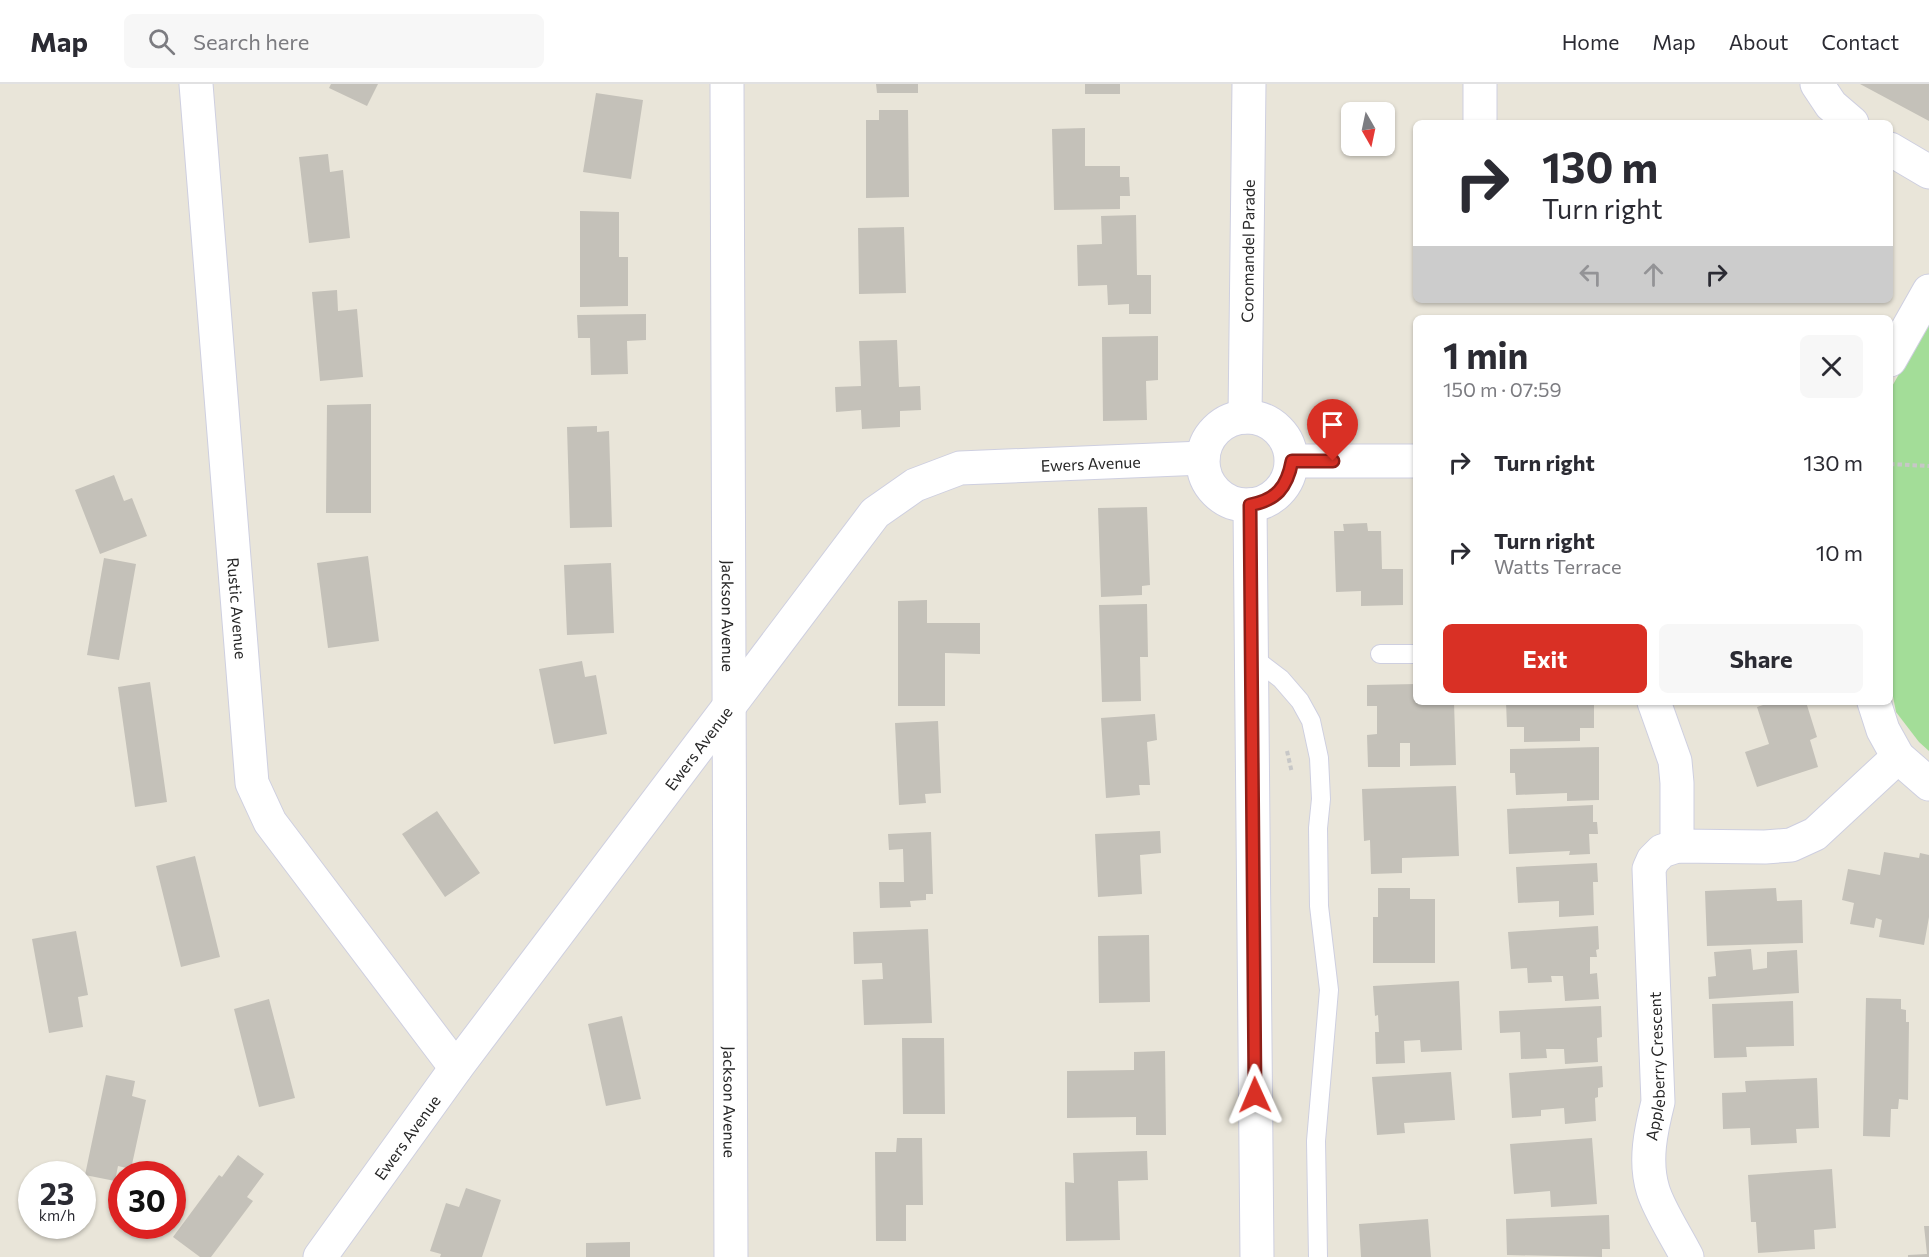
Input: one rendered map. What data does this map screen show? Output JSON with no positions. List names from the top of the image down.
{
  "streets": {
    "street": [
      "Coromandel Parade",
      "Ewers Avenue",
      "Rustic Avenue",
      "Jackson Avenue",
      "Appleberry Crescent"
    ]
  },
  "crossings": [
    ["Coromandel Parade", "Ewers Avenue"],
    ["Ewers Avenue", "Rustic Avenue"],
    ["Ewers Avenue", "Jackson Avenue"]
  ],
  "north": "bottom",
  "page": {
    "header": "Map",
    "search": "Search here",
    "nav": [
      "Home",
      "Map",
      "About",
      "Contact"
    ],
    "turn": ["130 m", "Turn right"],
    "heading": ["1 min", "150 m · 07:59"],
    "list": [
      {
        "name": "Turn right",
        "value": "130 m"
      },
      {
        "name": "Turn right",
        "note": "Watts Terrace",
        "value": "10 m"
      }
    ],
    "buttons": ["Exit", "Share"],
    "speed": "23 km/h",
    "limit": "30"
  }
}
